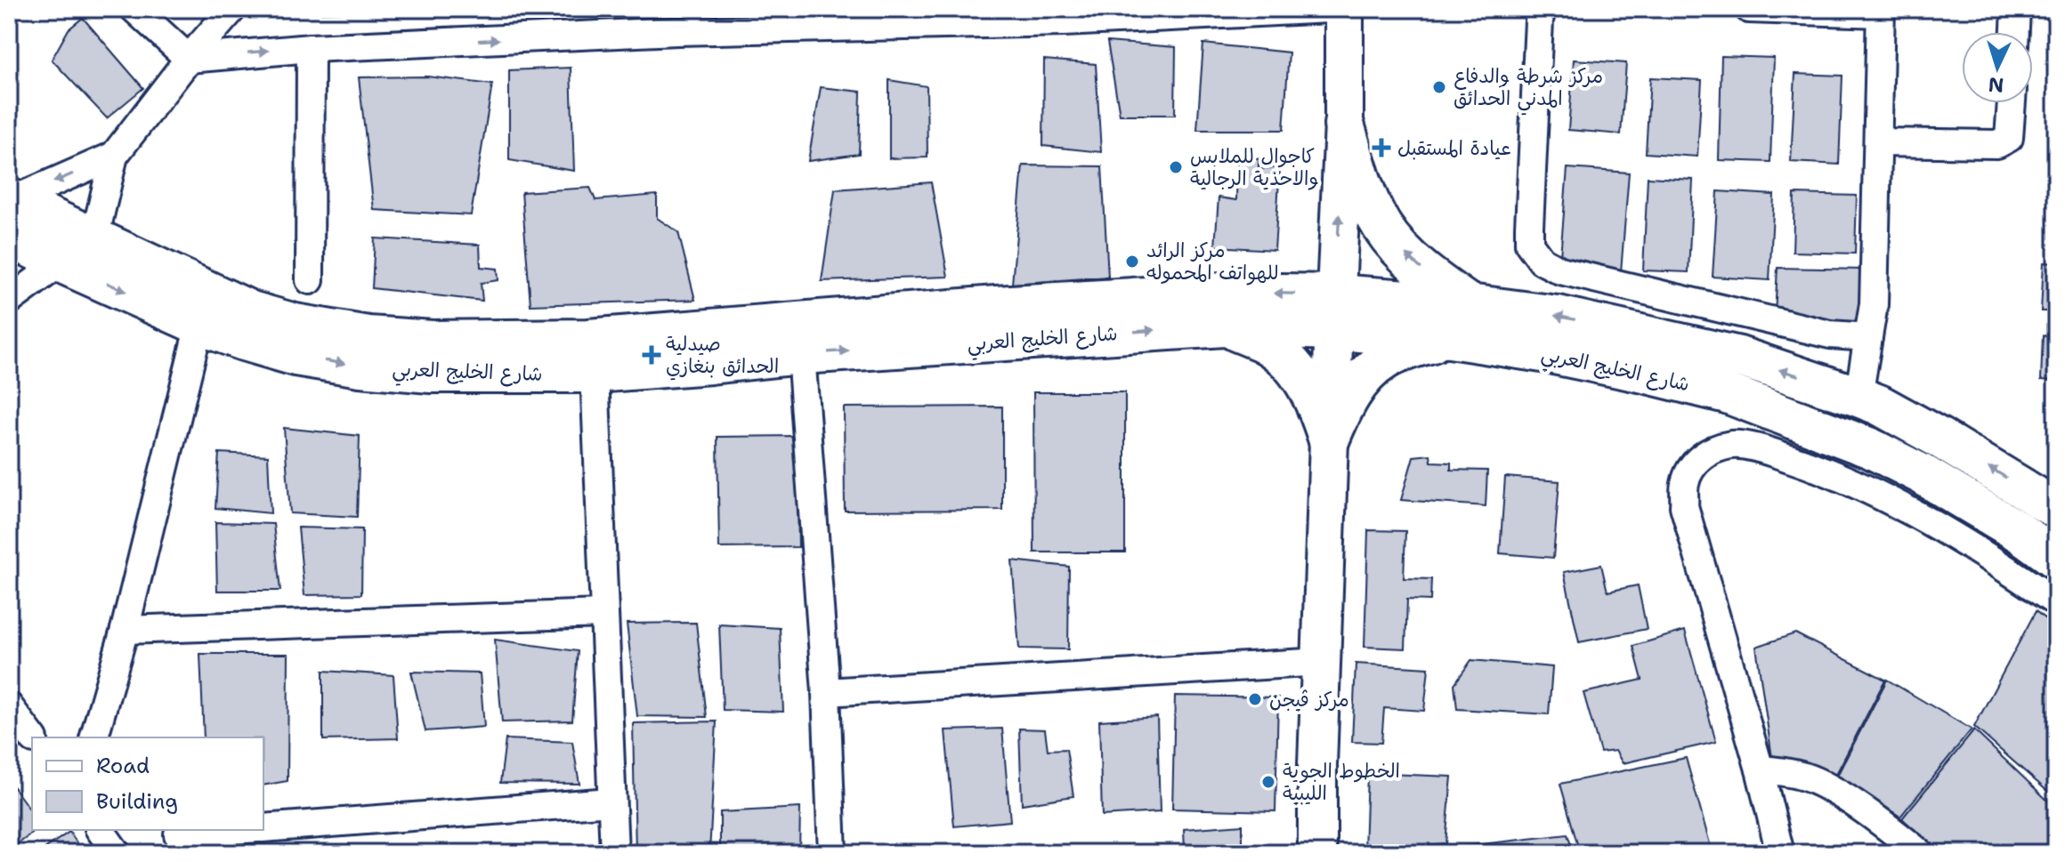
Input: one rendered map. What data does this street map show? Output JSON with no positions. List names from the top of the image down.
{
  "streets": {
    "main road": ["شارع الخليج العربي"]
  },
  "places": {
    "other": [
      "مركز شرطة والدفاع المدني الحدائق",
      "كاجوال للملابس والاحذية الرجالية",
      "مركز الرائد للهواتف المحموله",
      "مركز ڤيجن",
      "الخطوط الجوية الليبية"
    ],
    "health": ["عيادة المستقبل", "صيدلية الحدائق بنغازي"]
  },
  "legend": ["Road", "Building"],
  "north": "bottom"
}
